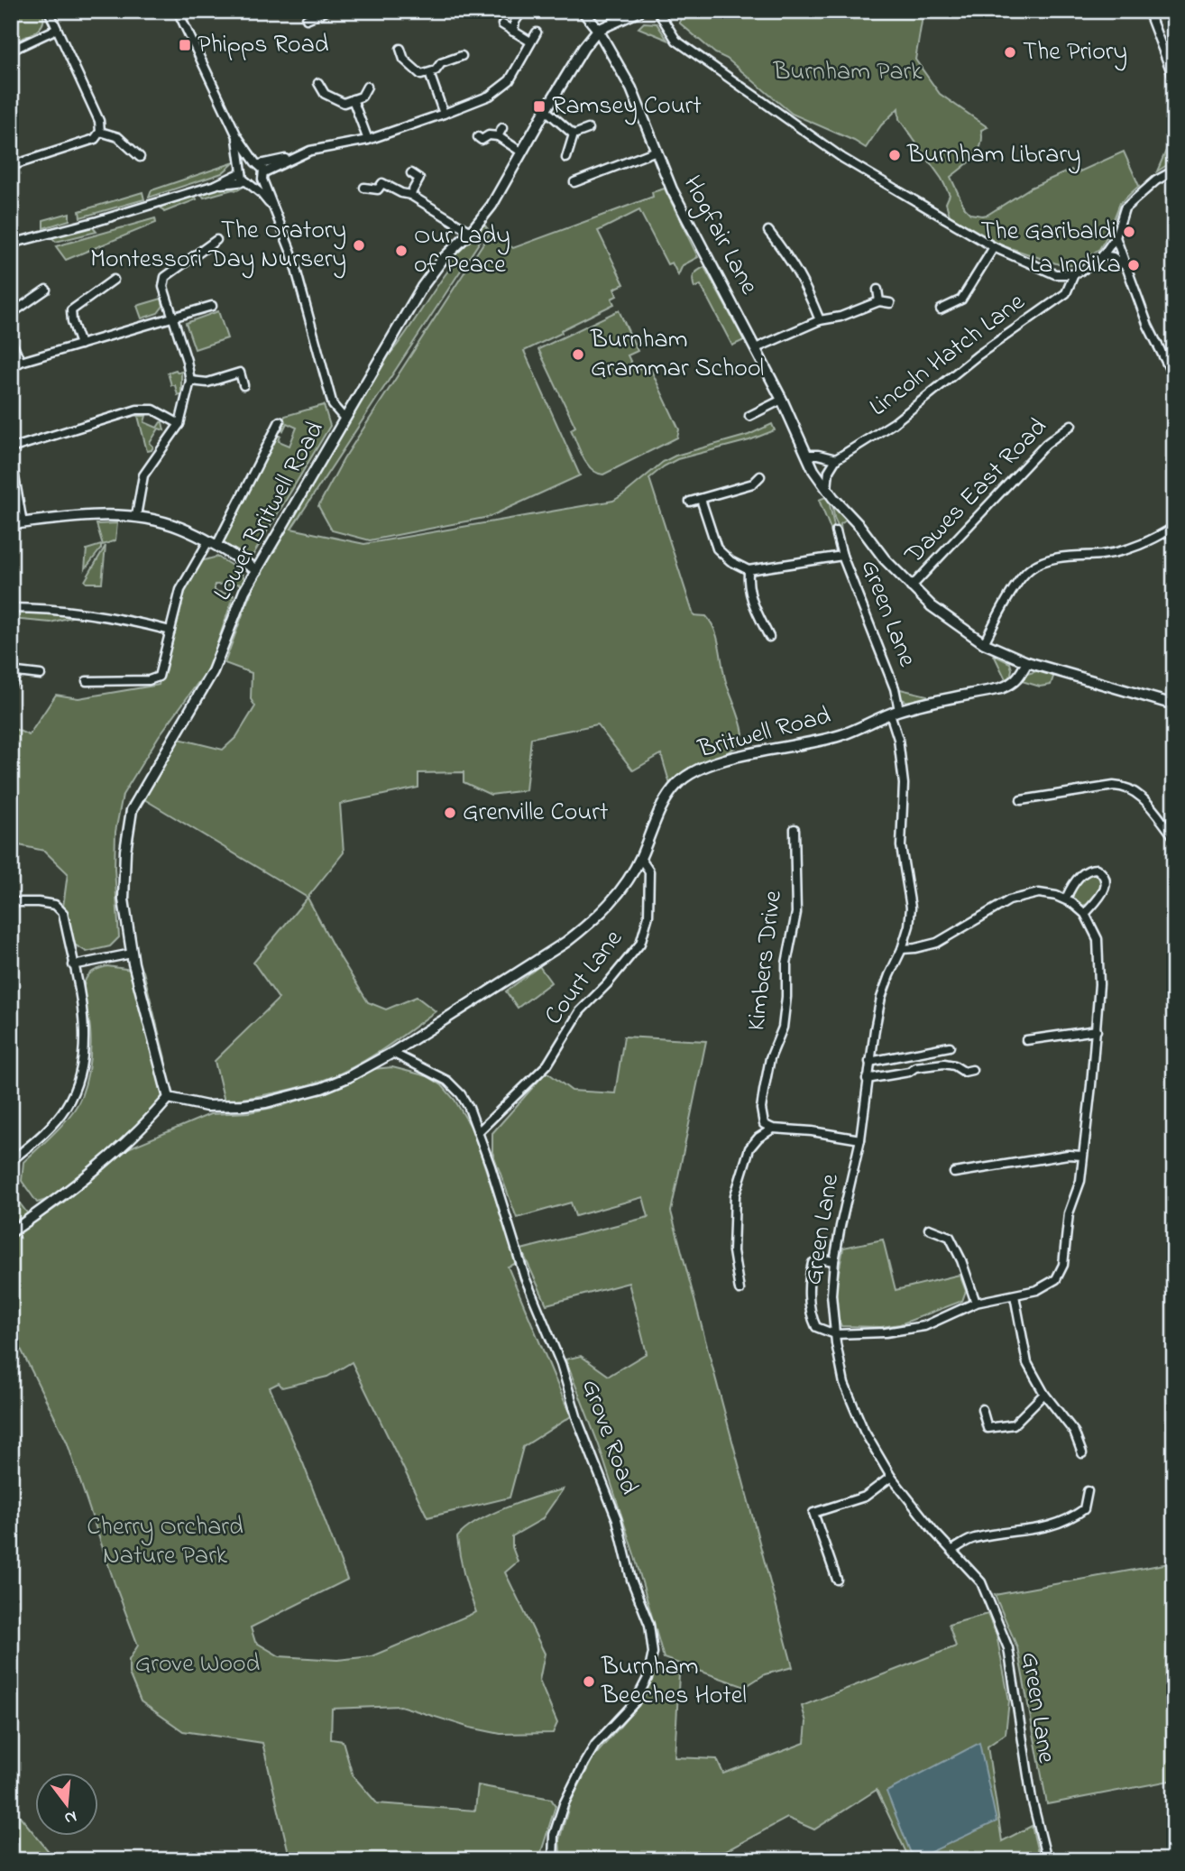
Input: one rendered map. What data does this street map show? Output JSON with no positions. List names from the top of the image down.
{
  "streets": {
    "street": [
      "Hogfair Lane",
      "Lincoln Hatch Lane",
      "Dawes East Road",
      "Lower Britwell Road",
      "Green Lane",
      "Britwell Road",
      "Kimbers Drive",
      "Court Lane",
      "Grove Road"
    ]
  },
  "crossings": [
    ["Hogfair Lane", "Dawes East Road"],
    ["Hogfair Lane", "Lower Britwell Road"],
    ["Hogfair Lane", "Britwell Road"],
    ["Lower Britwell Road", "Britwell Road"],
    ["Green Lane", "Britwell Road"],
    ["Britwell Road", "Court Lane"],
    ["Britwell Road", "Grove Road"],
    ["Court Lane", "Grove Road"]
  ],
  "parks": ["Burnham Park", "Cherry Orchard Nature Park", "Grove Wood"],
  "places": {
    "transit": ["Phipps Road", "Ramsey Court"],
    "other": [
      "The Priory",
      "Burnham Library",
      "The Garibaldi",
      "The Oratory Montessori Day Nursery",
      "Our Lady of Peace",
      "La Indika",
      "Burnham Grammar School",
      "Grenville Court",
      "Burnham Beeches Hotel"
    ]
  },
  "north": "bottom"
}
